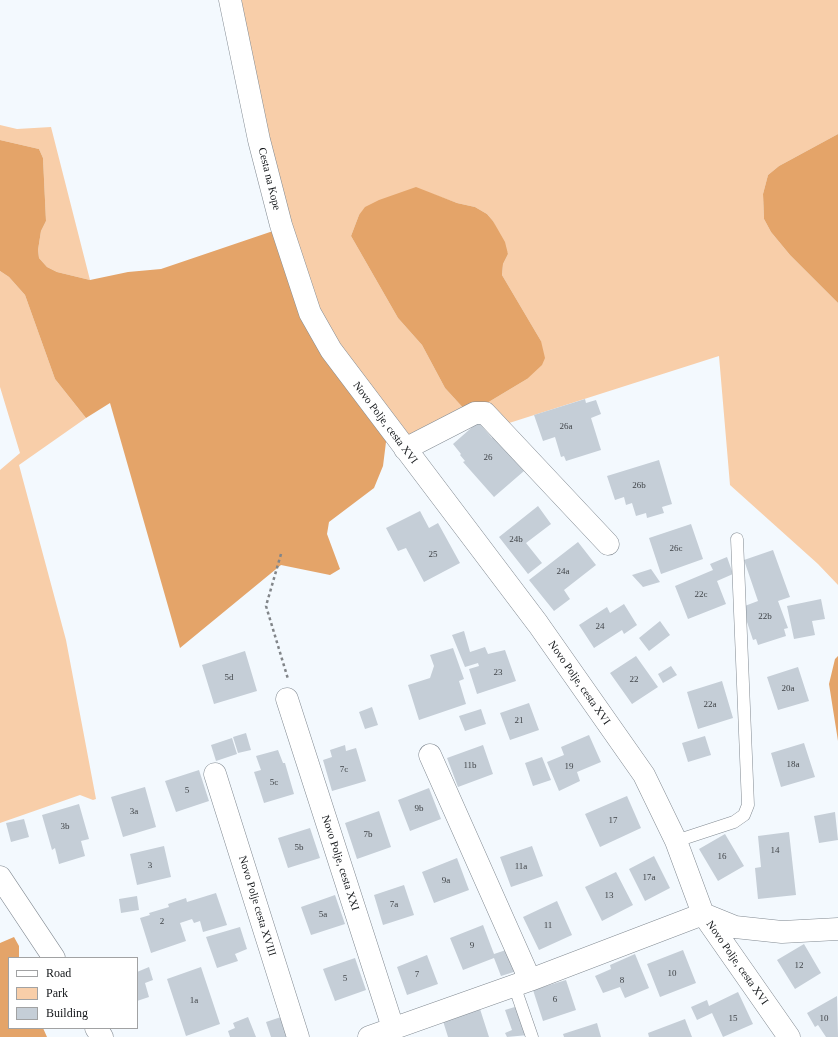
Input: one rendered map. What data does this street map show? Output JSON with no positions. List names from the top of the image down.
{
  "streets": {
    "street": [
      "Cesta na Kope",
      "Novo Polje, cesta XVI",
      "Novo Polje, cesta XXI",
      "Novo Polje cesta XVIII"
    ]
  },
  "crossings": [
    ["Cesta na Kope", "Novo Polje, cesta XVI"]
  ],
  "house_numbers": [
    "26a",
    "26",
    "26b",
    "24b",
    "26c",
    "25",
    "24a",
    "22c",
    "22b",
    "24",
    "23",
    "5d",
    "22",
    "20a",
    "22a",
    "21",
    "18a",
    "11b",
    "19",
    "7c",
    "5c",
    "5",
    "9b",
    "3a",
    "17",
    "3b",
    "7b",
    "5b",
    "14",
    "16",
    "3",
    "11a",
    "17a",
    "9a",
    "13",
    "7a",
    "5a",
    "2",
    "11",
    "9",
    "12",
    "10",
    "7",
    "5",
    "8",
    "6",
    "1a",
    "15",
    "10"
  ],
  "legend": ["Road", "Park", "Building"]
}
